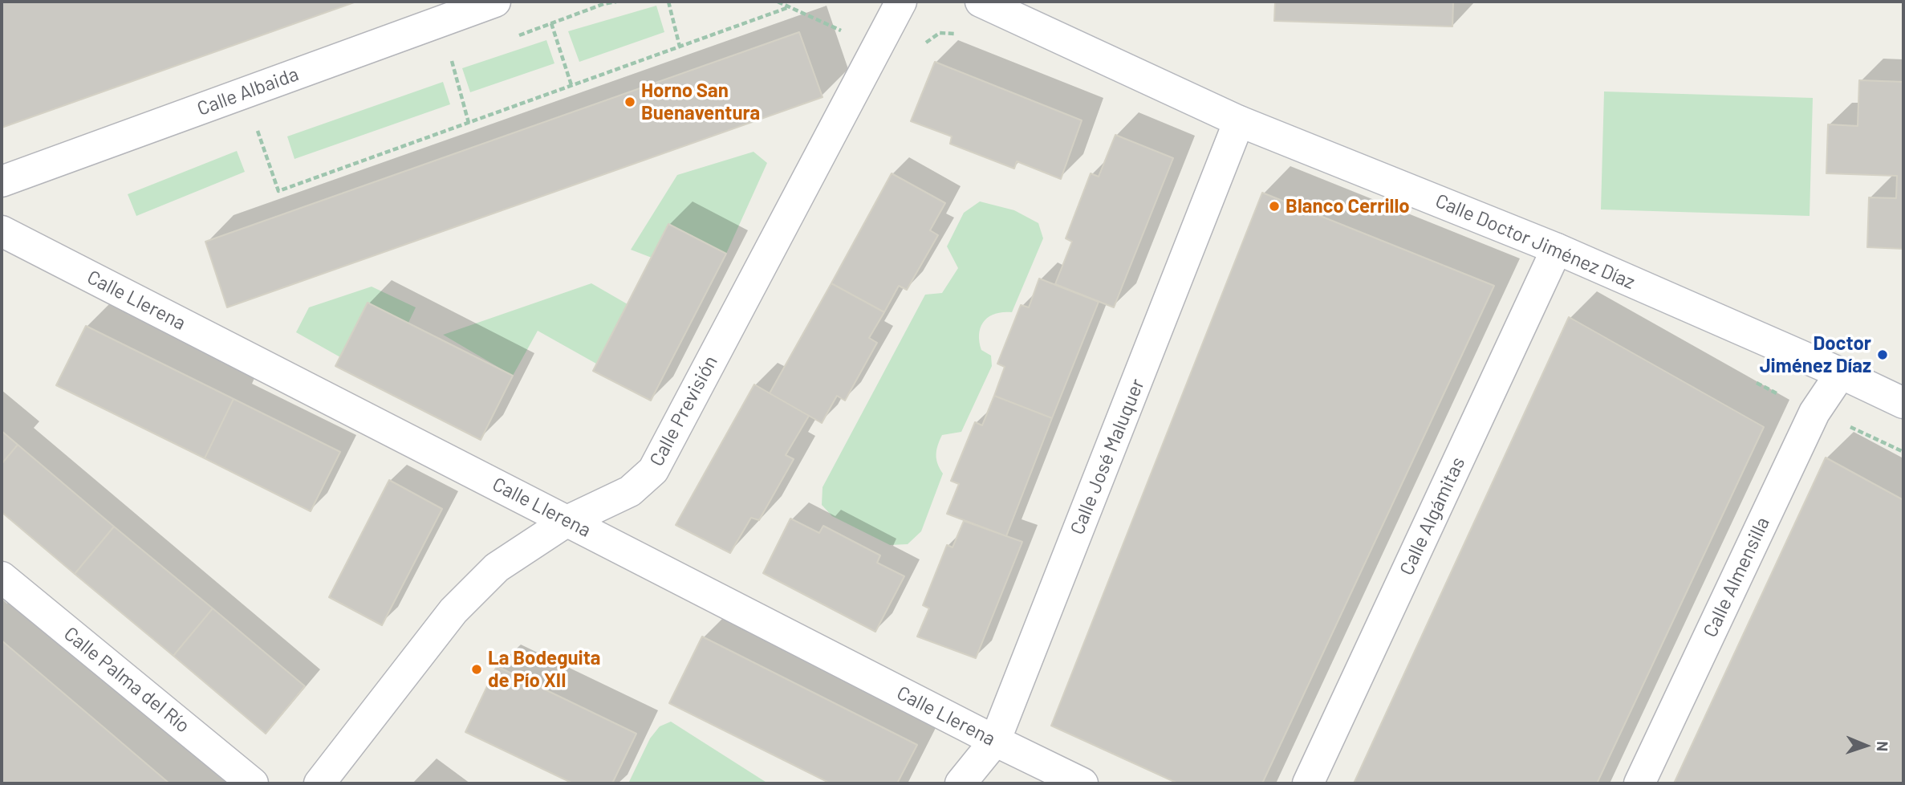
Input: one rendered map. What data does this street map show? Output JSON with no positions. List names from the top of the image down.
{
  "streets": {
    "street": [
      "Calle Albaida",
      "Calle Doctor Jiménez Díaz",
      "Calle Llerena",
      "Calle Previsión",
      "Calle José Maluquer",
      "Calle Algámitas",
      "Calle Almensilla",
      "Calle Palma del Río"
    ]
  },
  "crossings": [
    ["Calle Doctor Jiménez Díaz", "Calle José Maluquer"],
    ["Calle Doctor Jiménez Díaz", "Calle Algámitas"],
    ["Calle Doctor Jiménez Díaz", "Calle Almensilla"],
    ["Calle Llerena", "Calle Previsión"],
    ["Calle Llerena", "Calle José Maluquer"]
  ],
  "places": [
    "Horno San Buenaventura",
    "Blanco Cerrillo",
    "Doctor Jiménez Díaz",
    "La Bodeguita de Pío XII"
  ],
  "north": "right"
}
